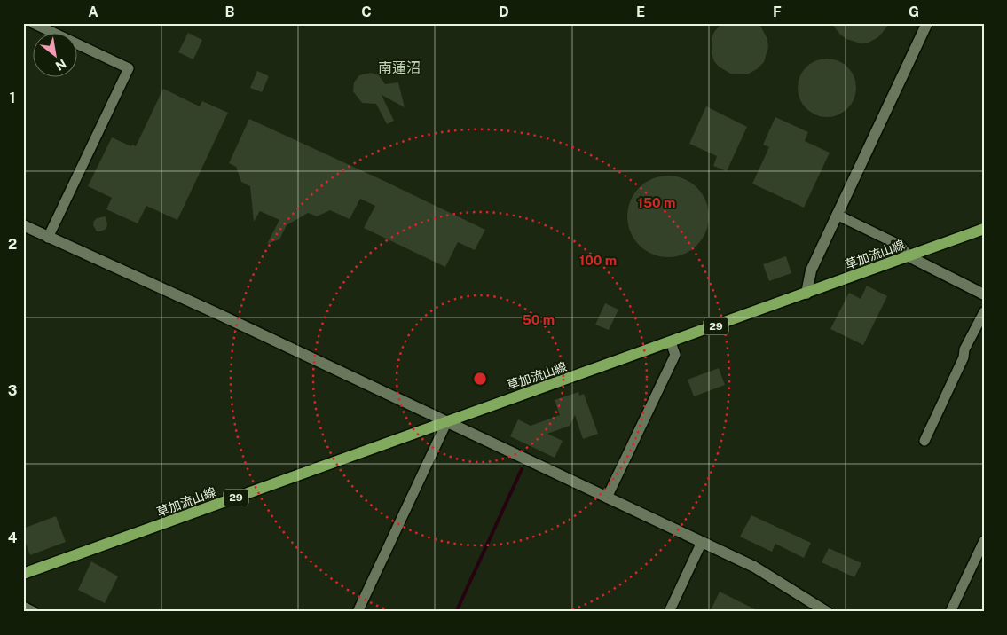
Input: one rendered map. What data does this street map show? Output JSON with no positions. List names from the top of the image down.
{
  "streets": {
    "main road": ["草加流山線", "29"]
  },
  "districts": ["南蓮沼"],
  "north": "bottom right",
  "grid": {
    "columns": [
      "A",
      "B",
      "C",
      "D",
      "E",
      "F",
      "G"
    ],
    "rows": [
      "1",
      "2",
      "3",
      "4"
    ]
  },
  "rings": ["150 m", "100 m", "50 m"]
}
